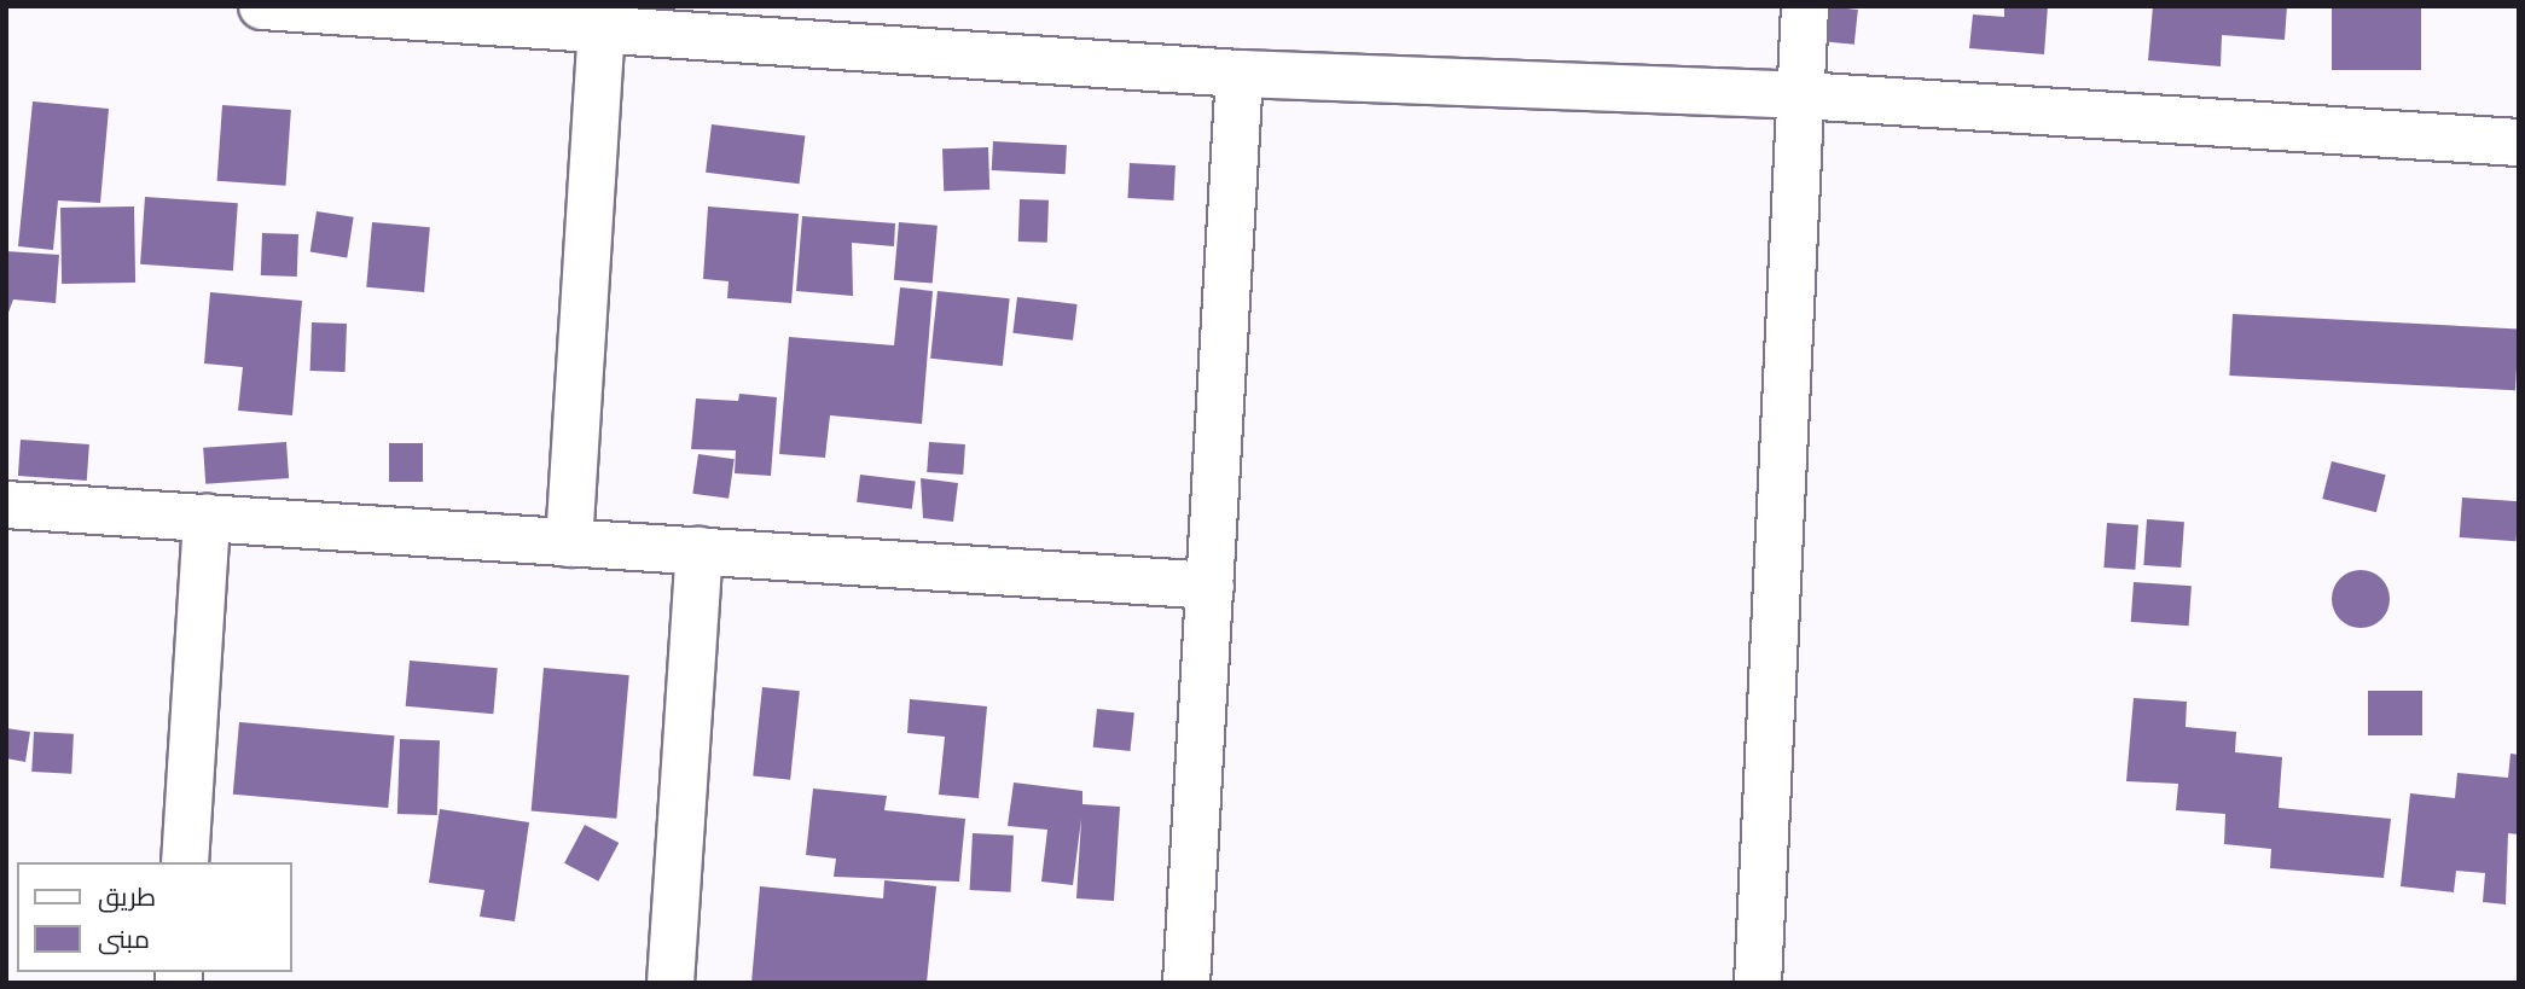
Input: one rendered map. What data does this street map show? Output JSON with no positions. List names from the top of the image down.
{
  "legend": ["طريق", "مبنى"]
}
